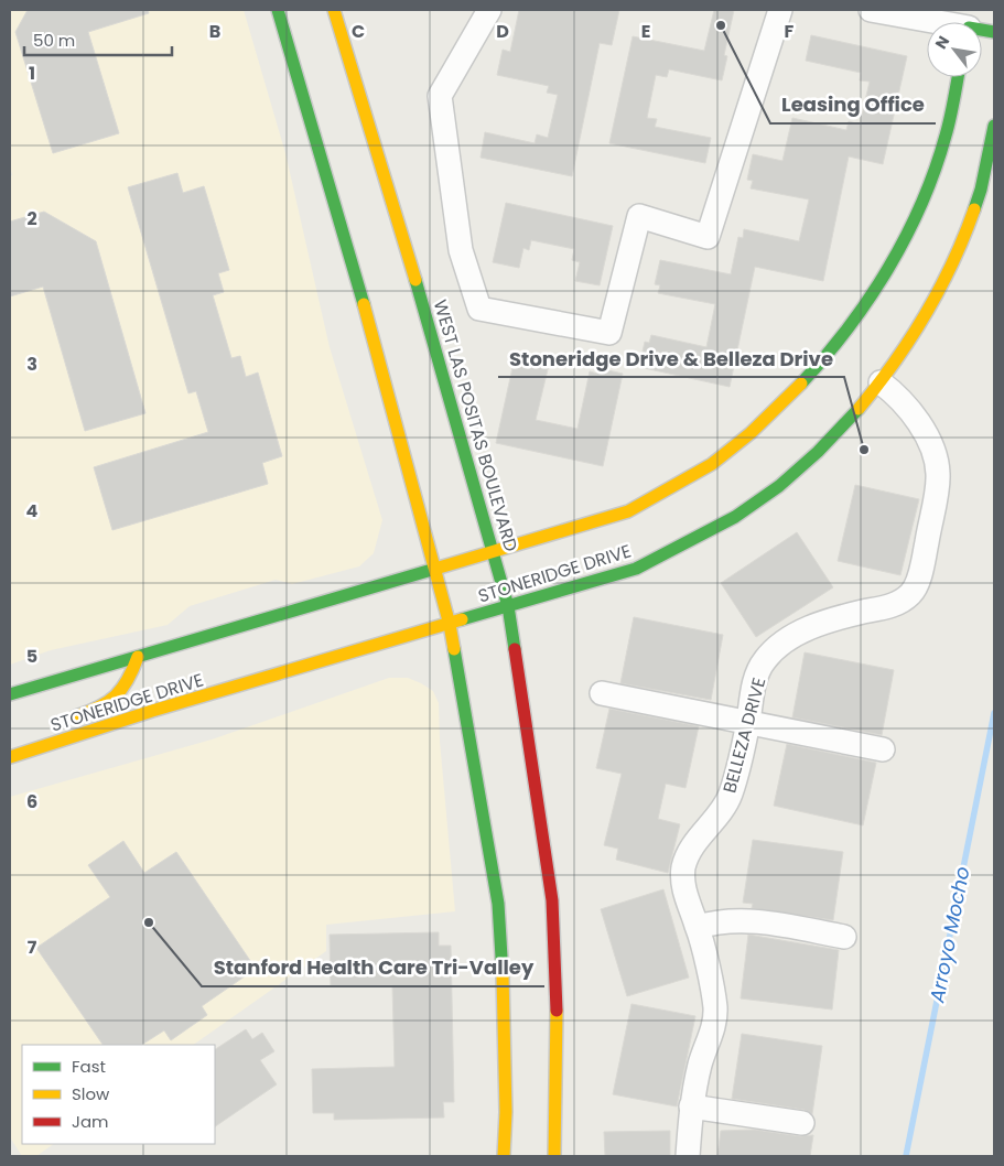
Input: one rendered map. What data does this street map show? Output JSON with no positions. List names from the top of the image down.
{
  "streets": {
    "main road": ["WEST LAS POSITAS BOULEVARD", "STONERIDGE DRIVE"],
    "street": ["BELLEZA DRIVE"]
  },
  "crossings": [
    ["WEST LAS POSITAS BOULEVARD", "STONERIDGE DRIVE"],
    ["STONERIDGE DRIVE", "BELLEZA DRIVE"]
  ],
  "water": ["Arroyo Mocho"],
  "places": ["Leasing Office", "Stoneridge Drive & Belleza Drive", "Stanford Health Care Tri-Valley"],
  "legend": ["Fast", "Slow", "Jam"],
  "scale_bar": "50 m",
  "north": "top left",
  "grid": {
    "columns": [
      "B",
      "C",
      "D",
      "E",
      "F"
    ],
    "rows": [
      "1",
      "2",
      "3",
      "4",
      "5",
      "6",
      "7"
    ]
  }
}
